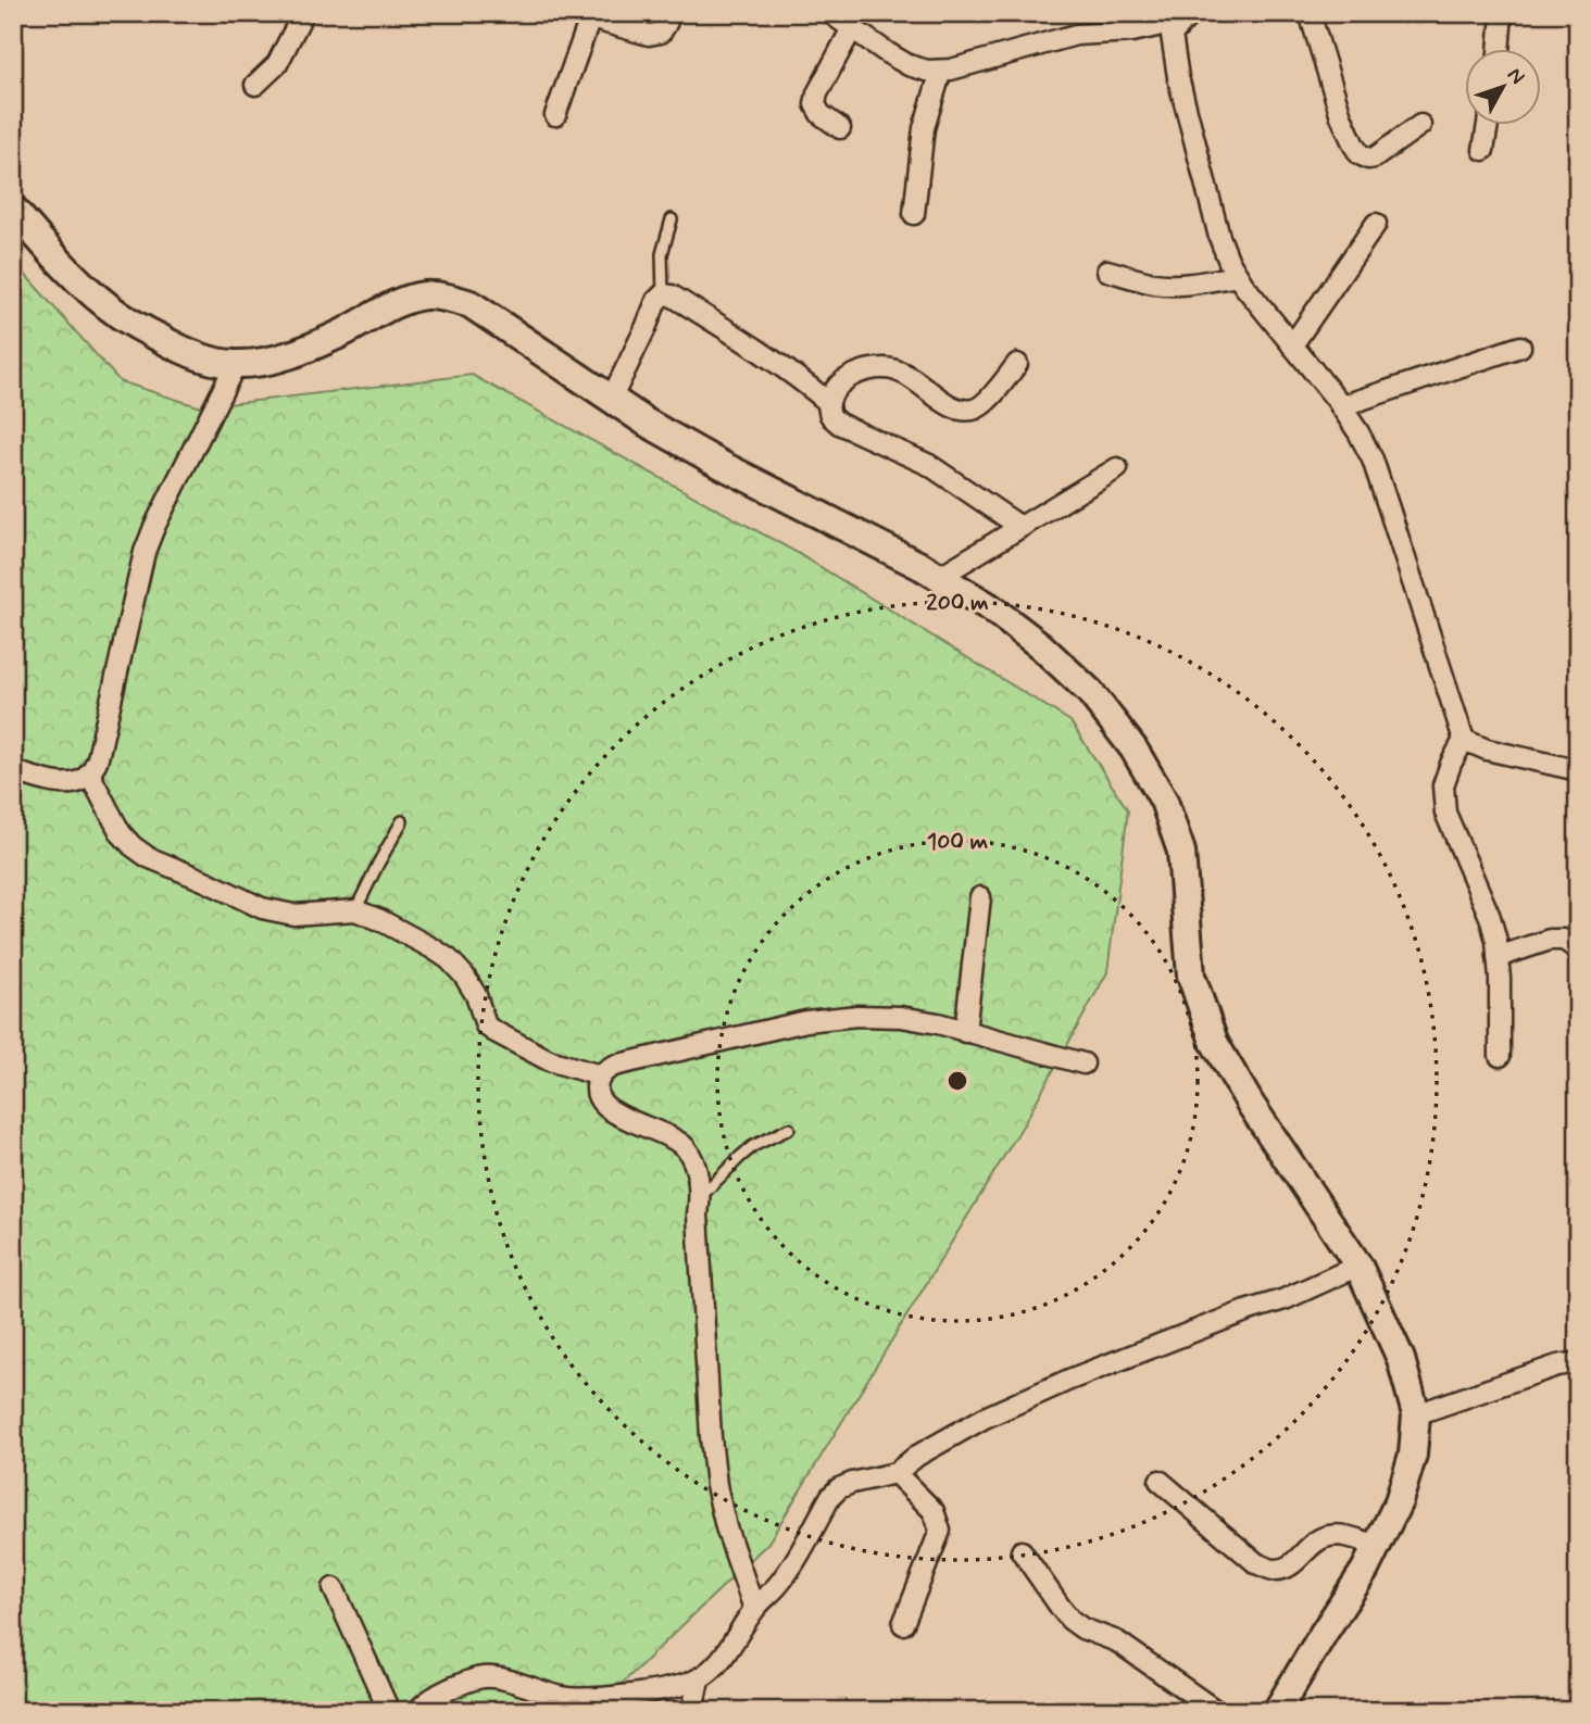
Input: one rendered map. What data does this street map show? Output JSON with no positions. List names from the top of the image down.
{
  "north": "top right",
  "rings": ["200 m", "100 m"]
}
